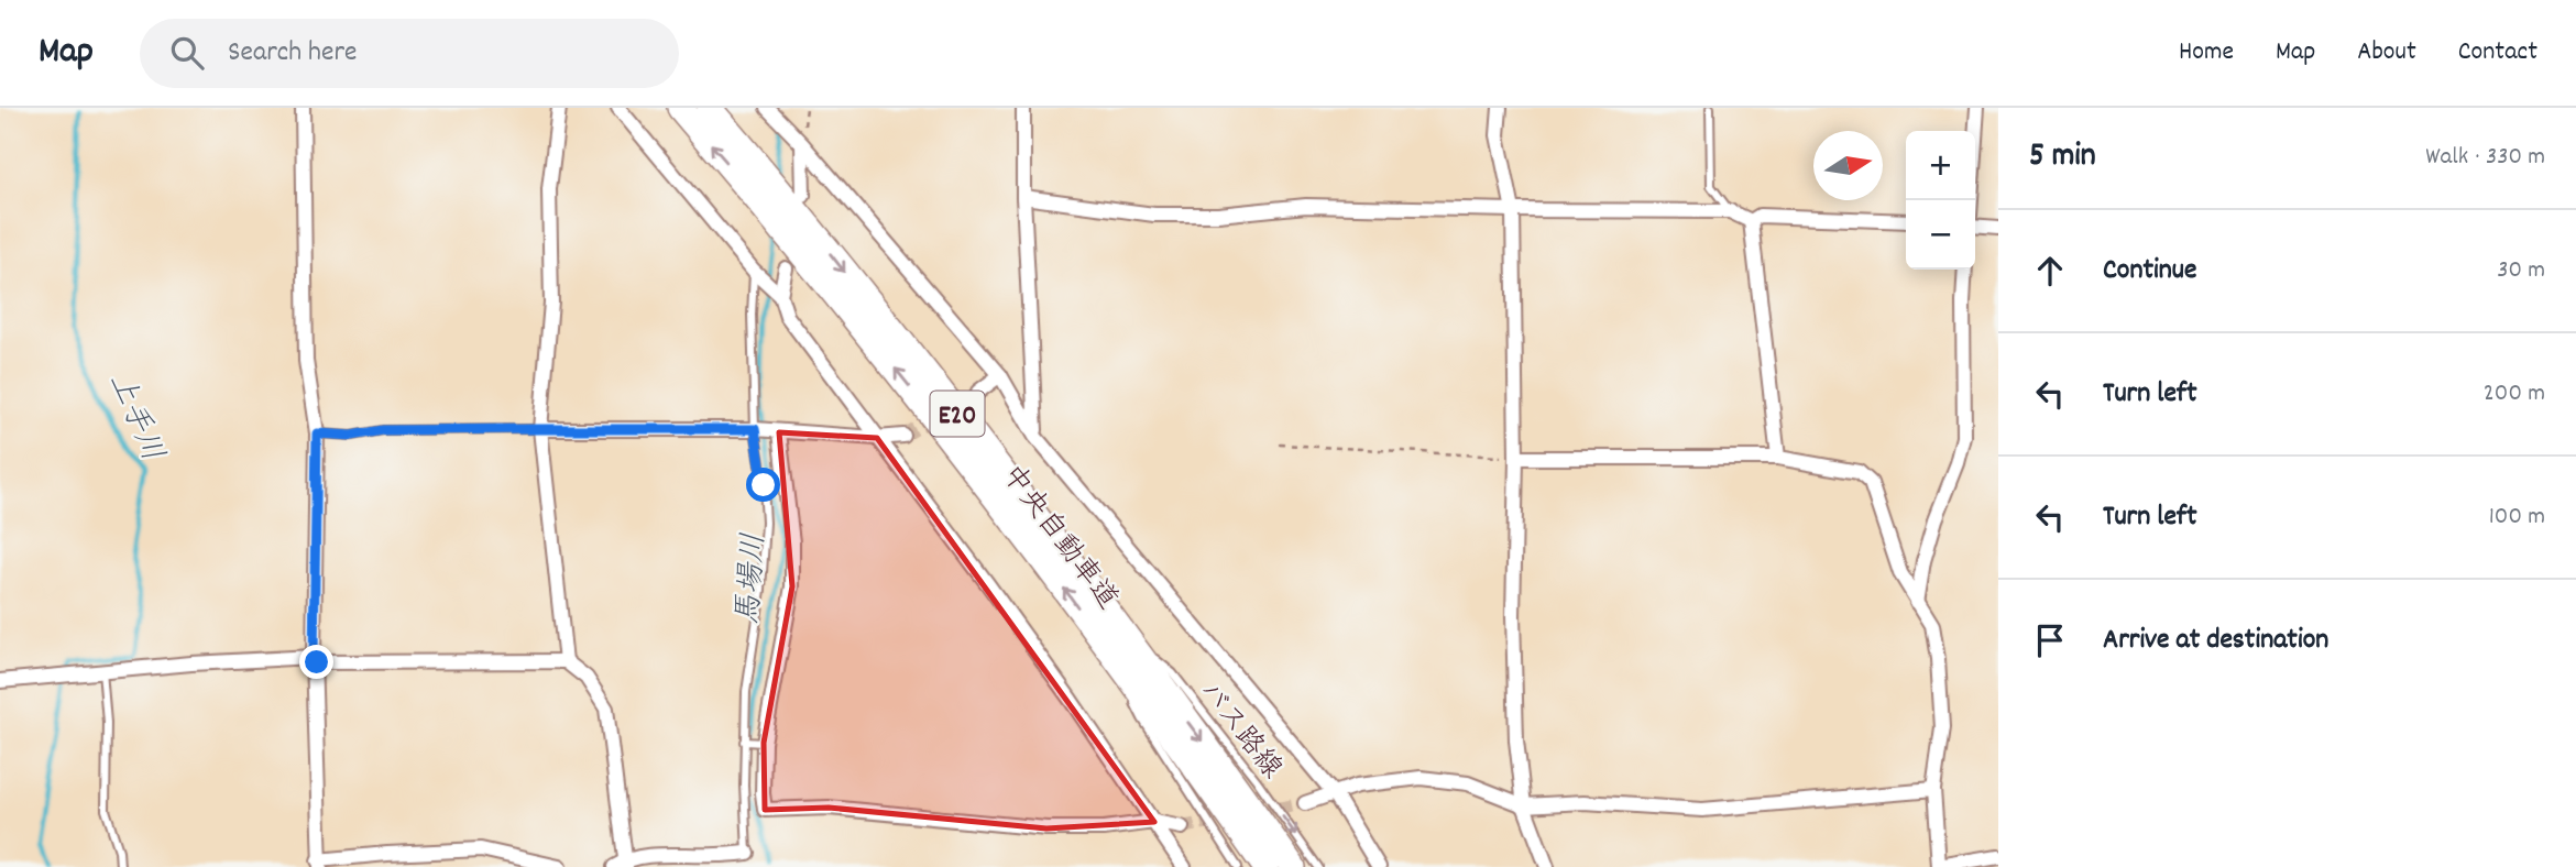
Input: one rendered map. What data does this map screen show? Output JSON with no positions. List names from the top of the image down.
{
  "streets": {
    "highway": ["E20", "中央自動車道"],
    "lane": ["バス路線"]
  },
  "crossings": [
    ["中央自動車道", "バス路線"]
  ],
  "water": ["上手川", "馬場川"],
  "north": "right",
  "page": {
    "header": "Map",
    "search": "Search here",
    "nav": [
      "Home",
      "Map",
      "About",
      "Contact"
    ],
    "heading": ["5 min", "Walk · 330 m"],
    "map_buttons": ["+", "−"],
    "list": [
      ["Continue", "30 m"],
      ["Turn left", "200 m"],
      ["Turn left", "100 m"],
      "Arrive at destination"
    ]
  }
}
